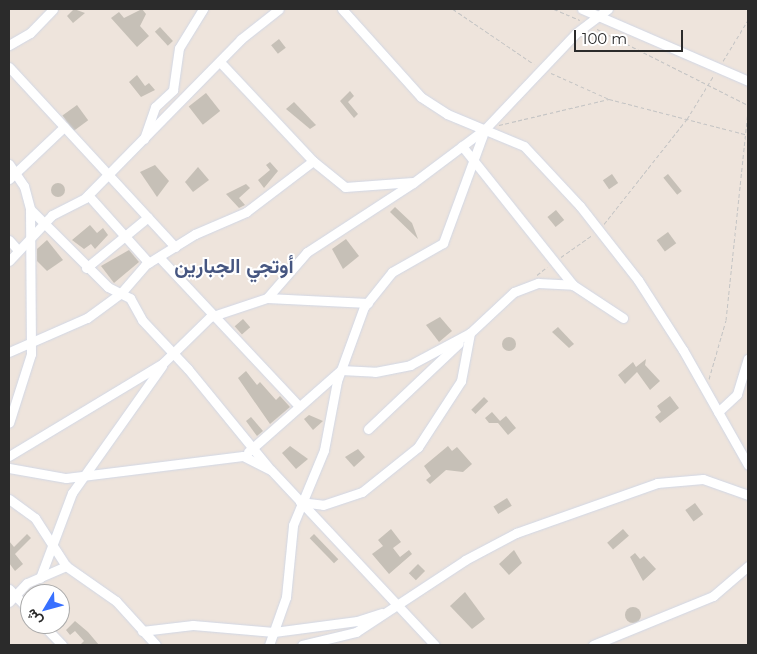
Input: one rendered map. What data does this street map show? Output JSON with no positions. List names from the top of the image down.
{
  "districts": ["أوتجي الجبارين"],
  "scale_bar": "100 m",
  "north": "bottom left"
}
